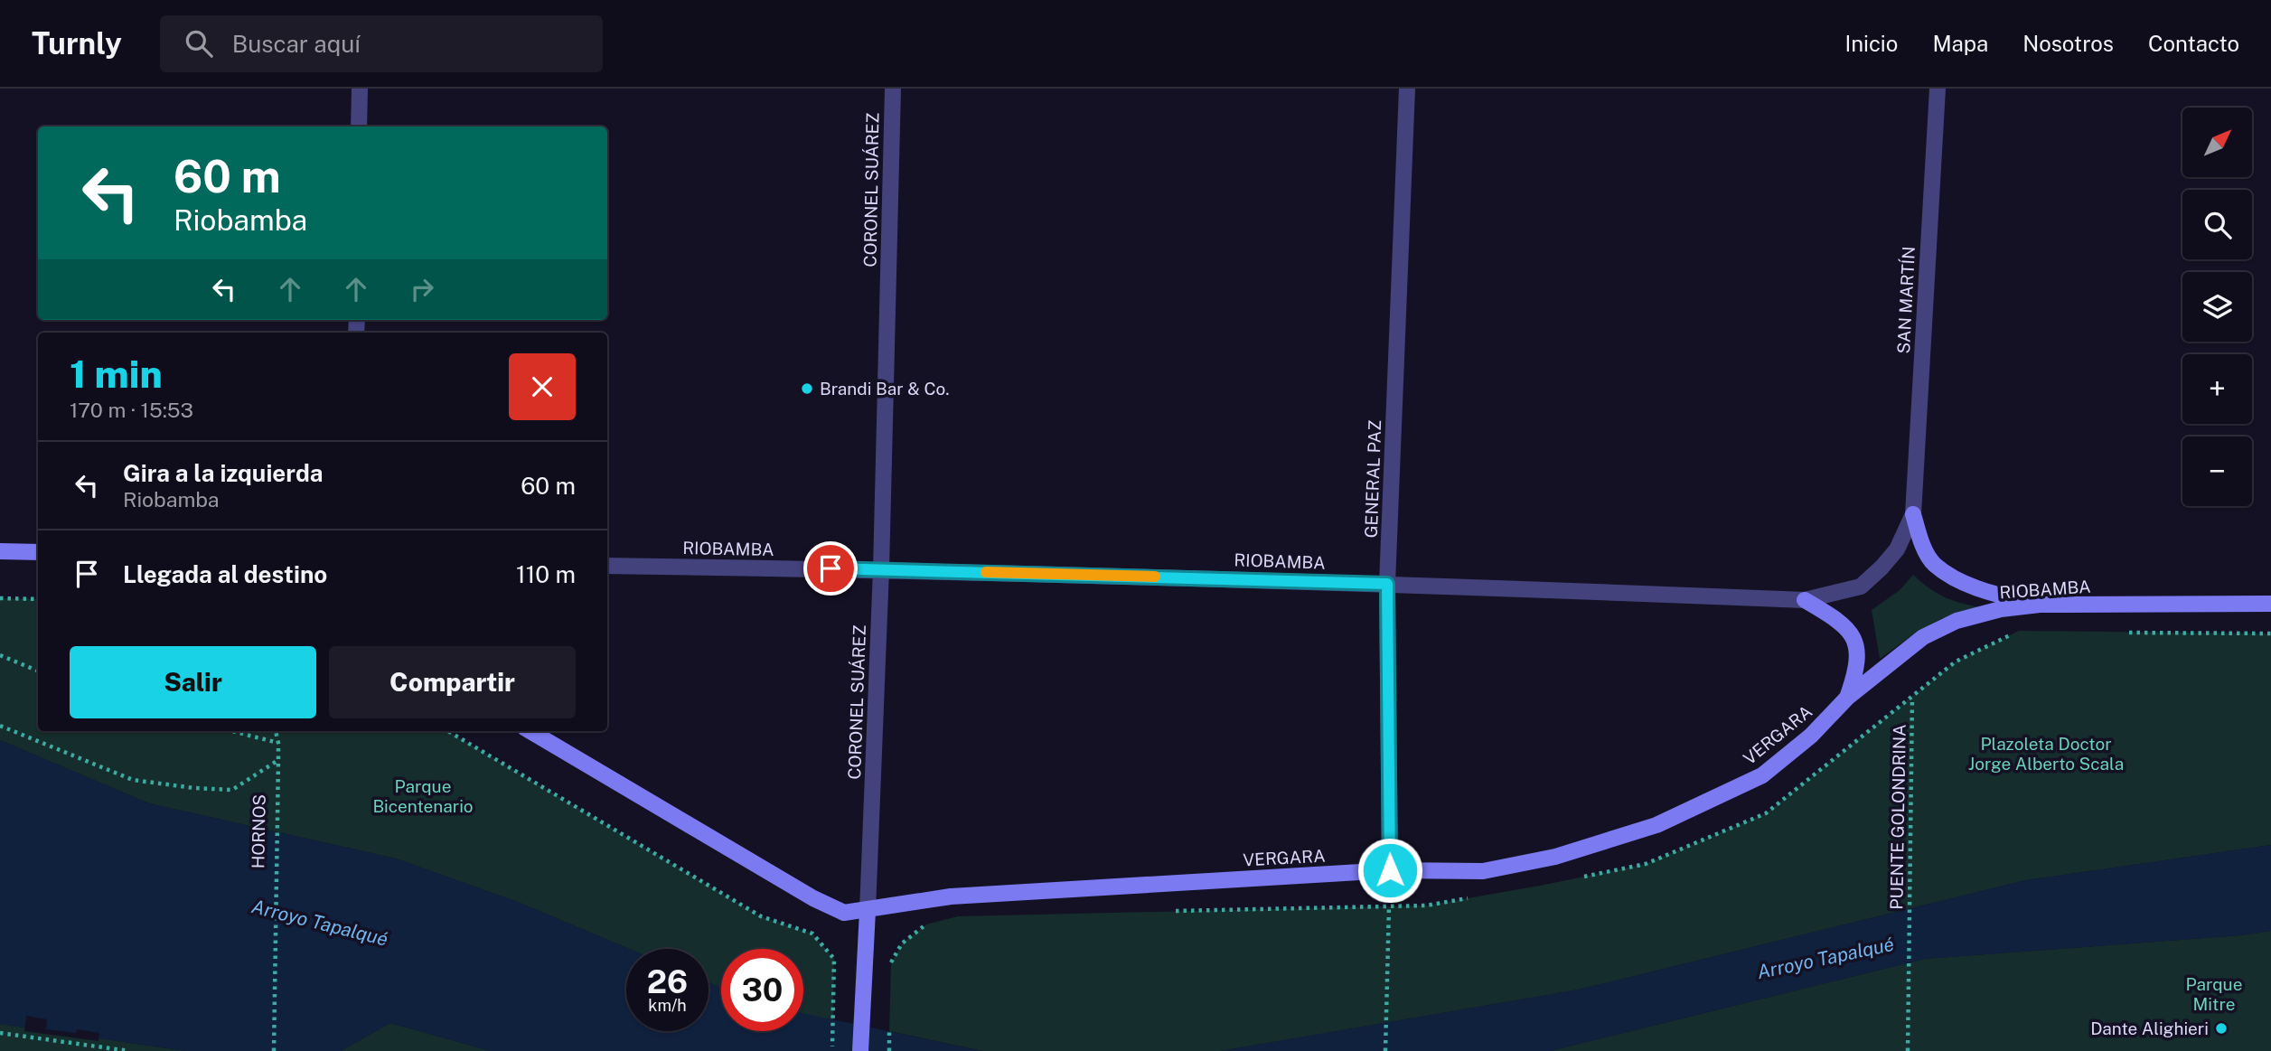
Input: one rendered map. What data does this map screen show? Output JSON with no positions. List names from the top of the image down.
{
  "streets": {
    "street": [
      "CORONEL SUÁREZ",
      "SAN MARTÍN",
      "GENERAL PAZ",
      "RIOBAMBA",
      "VERGARA"
    ],
    "path": ["PUENTE GOLONDRINA", "HORNOS"]
  },
  "crossings": [
    ["CORONEL SUÁREZ", "RIOBAMBA"],
    ["CORONEL SUÁREZ", "VERGARA"],
    ["SAN MARTÍN", "RIOBAMBA"],
    ["GENERAL PAZ", "RIOBAMBA"],
    ["GENERAL PAZ", "VERGARA"],
    ["RIOBAMBA", "VERGARA"]
  ],
  "water": ["Arroyo Tapalqué"],
  "parks": ["Plazoleta Doctor Jorge Alberto Scala", "Parque Bicentenario", "Parque Mitre"],
  "places": ["Brandi Bar & Co.", "Dante Alighieri"],
  "north": "top right",
  "page": {
    "header": "Turnly",
    "search": "Buscar aquí",
    "nav": [
      "Inicio",
      "Mapa",
      "Nosotros",
      "Contacto"
    ],
    "map_buttons": ["+", "−"],
    "turn": ["60 m", "Riobamba"],
    "heading": ["1 min", "170 m · 15:53"],
    "list": [
      {
        "name": "Gira a la izquierda",
        "note": "Riobamba",
        "value": "60 m"
      },
      {
        "name": "Llegada al destino",
        "value": "110 m"
      }
    ],
    "buttons": ["Salir", "Compartir"],
    "speed": "26 km/h",
    "limit": "30"
  }
}
